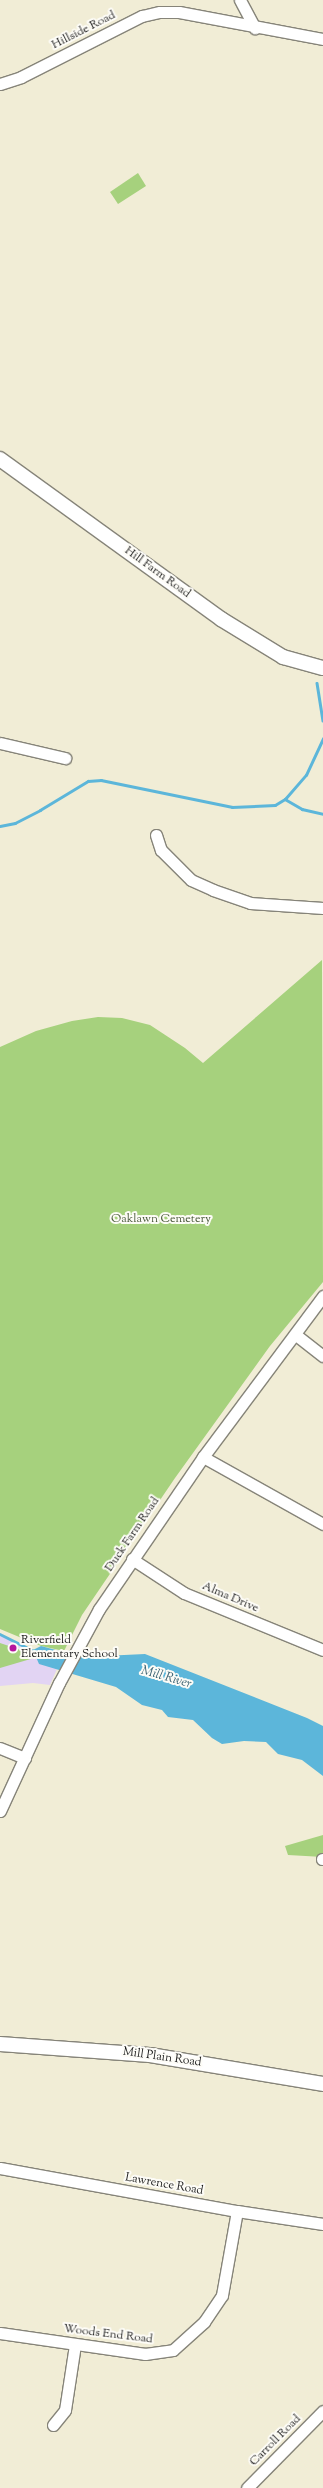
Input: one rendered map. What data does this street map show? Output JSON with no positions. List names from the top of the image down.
{
  "streets": {
    "main road": ["Hill Farm Road", "Mill Plain Road"],
    "street": [
      "Hillside Road",
      "Duck Farm Road",
      "Alma Drive",
      "Lawrence Road",
      "Woods End Road",
      "Carroll Road"
    ]
  },
  "crossings": [
    ["Duck Farm Road", "Alma Drive"],
    ["Lawrence Road", "Woods End Road"]
  ],
  "water": ["Mill River"],
  "parks": ["Oaklawn Cemetery"],
  "places": ["Riverfield Elementary School"]
}
